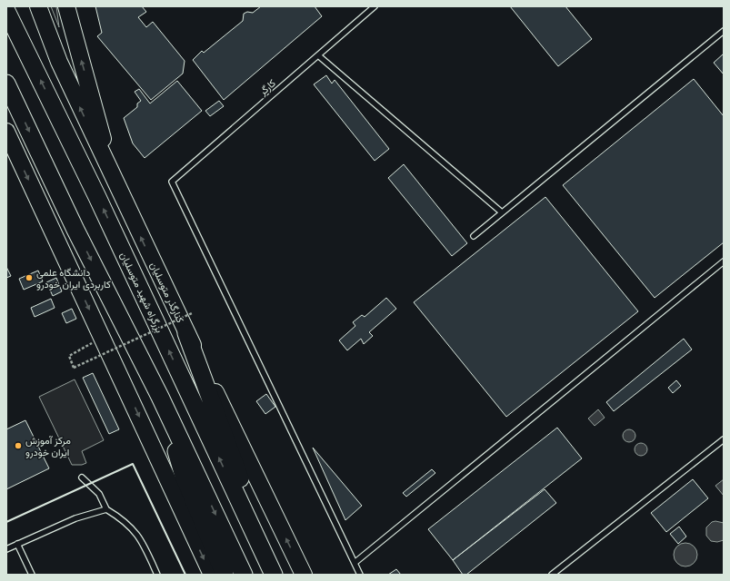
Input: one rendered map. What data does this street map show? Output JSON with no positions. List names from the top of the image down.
{
  "streets": {
    "highway": ["بزرگراه شهید متوسلیان"],
    "main road": ["کنارگذر متوسلیان"],
    "lane": ["کارگر"]
  },
  "places": ["دانشگاه علمی کاربردی ایران خودرو", "مرکز آموزش ایران خودرو"]
}
